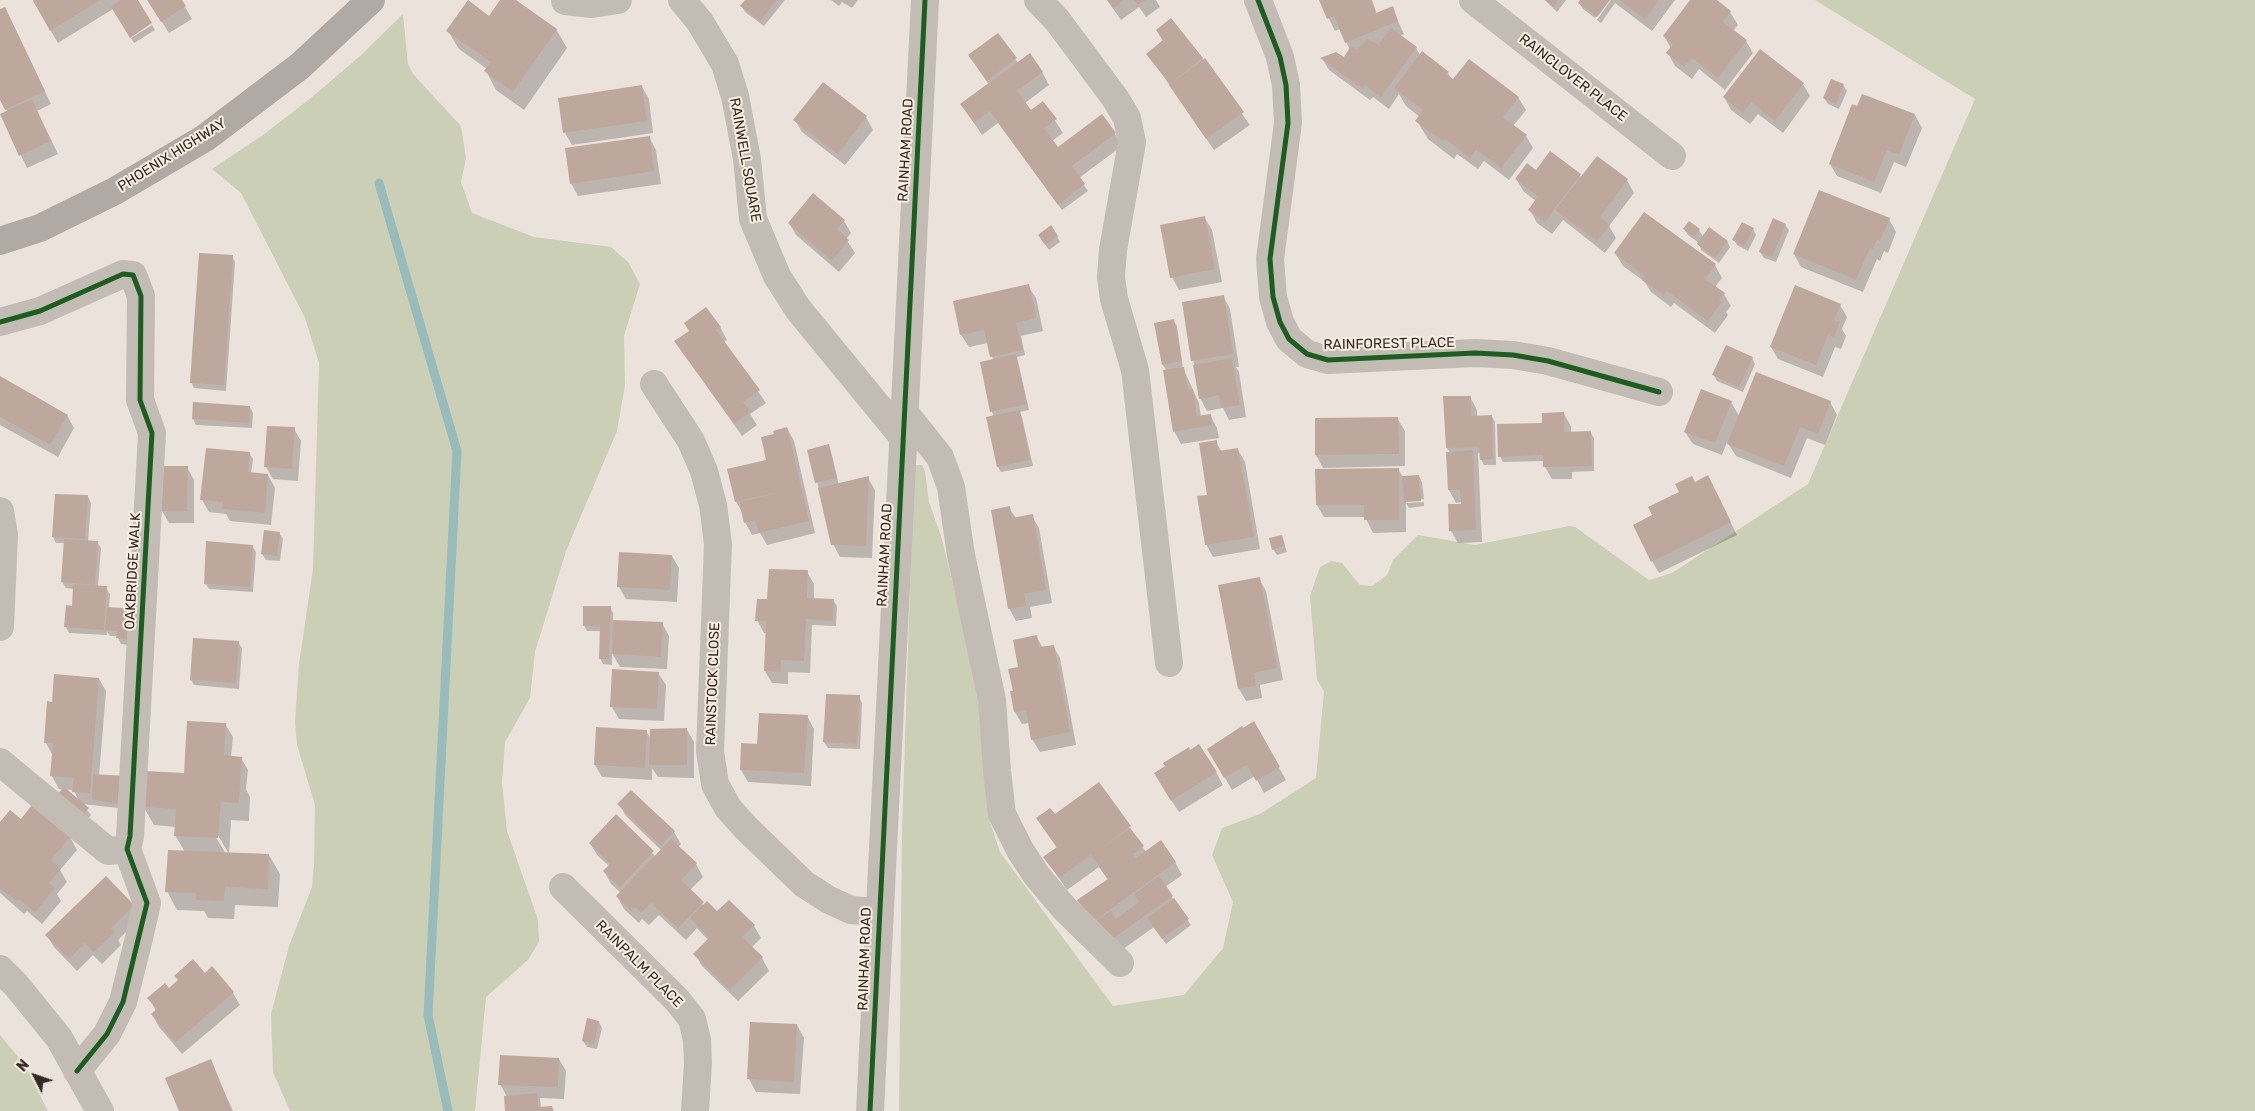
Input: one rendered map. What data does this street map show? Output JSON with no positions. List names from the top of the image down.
{
  "streets": {
    "main road": ["PHOENIX HIGHWAY"],
    "street": [
      "RAINCLOVER PLACE",
      "RAINHAM ROAD",
      "RAINWELL SQUARE",
      "RAINFOREST PLACE",
      "OAKBRIDGE WALK",
      "RAINSTOCK CLOSE",
      "RAINPALM PLACE"
    ]
  },
  "crossings": [
    ["RAINHAM ROAD", "RAINWELL SQUARE"],
    ["RAINHAM ROAD", "RAINSTOCK CLOSE"]
  ],
  "north": "top left"
}
